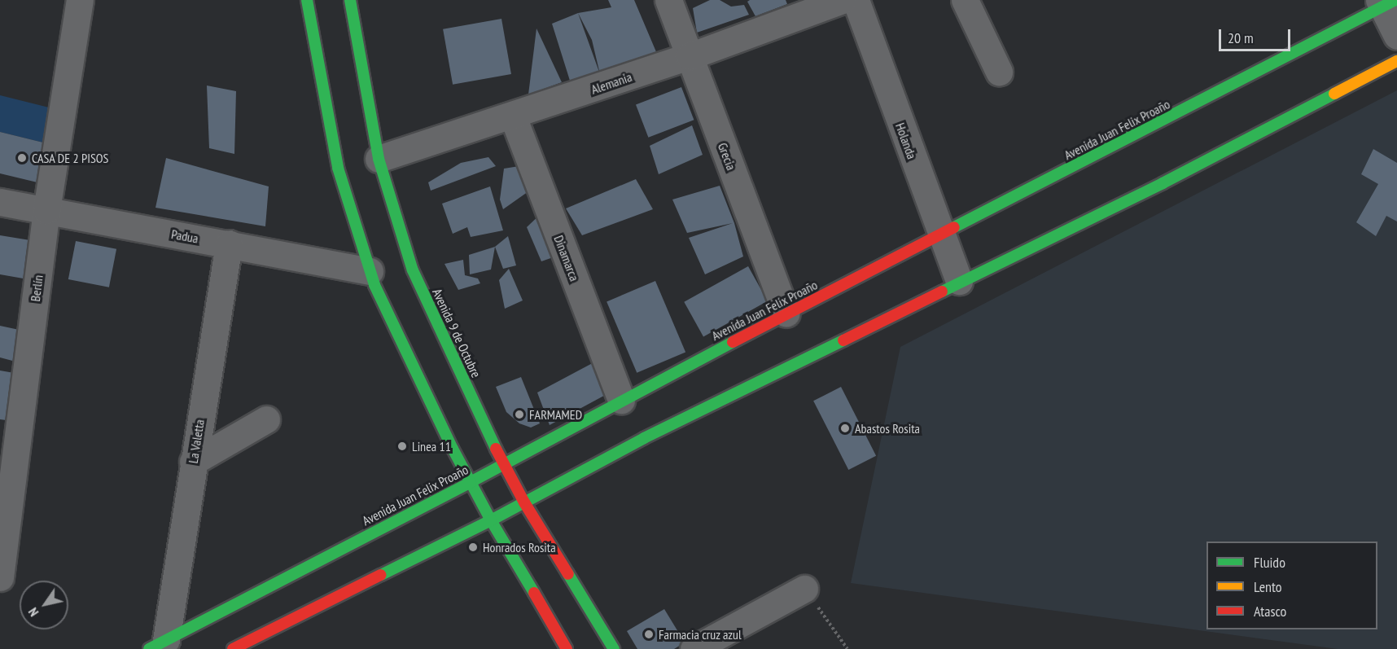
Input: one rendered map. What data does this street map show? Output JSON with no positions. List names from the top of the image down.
{
  "streets": {
    "main road": ["Avenida Juan Felix Proaño", "Avenida 9 de Octubre"],
    "street": [
      "Alemania",
      "Holanda",
      "Grecia",
      "Padua",
      "Dinamarca",
      "Berlín",
      "La Valetta"
    ]
  },
  "crossings": [
    ["Alemania", "Grecia"],
    ["Alemania", "Dinamarca"],
    ["Alemania", "Avenida 9 de Octubre"],
    ["Avenida Juan Felix Proaño", "Holanda"],
    ["Avenida Juan Felix Proaño", "Grecia"],
    ["Avenida Juan Felix Proaño", "Dinamarca"],
    ["Avenida Juan Felix Proaño", "Avenida 9 de Octubre"],
    ["Avenida Juan Felix Proaño", "La Valetta"],
    ["Padua", "Berlín"],
    ["Padua", "La Valetta"]
  ],
  "places": [
    "CASA DE 2 PISOS",
    "FARMAMED",
    "Abastos Rosita",
    "Linea 11",
    "Honrados Rosita",
    "Farmacia cruz azul"
  ],
  "legend": ["Fluido", "Lento", "Atasco"],
  "scale_bar": "20 m",
  "north": "bottom left"
}
